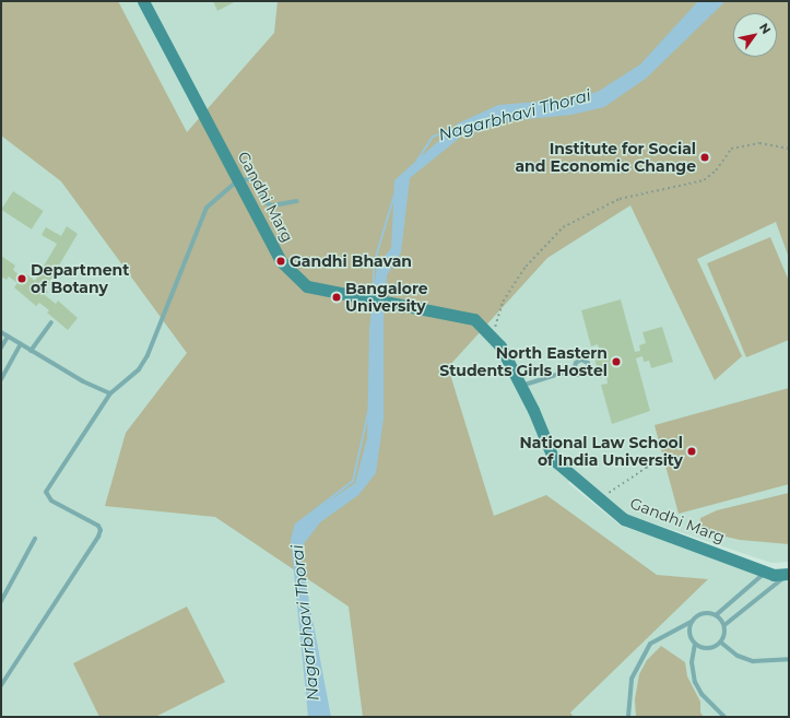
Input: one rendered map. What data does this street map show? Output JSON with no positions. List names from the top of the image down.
{
  "streets": {
    "main road": ["Gandhi Marg"]
  },
  "water": ["Nagarbhavi Thorai"],
  "places": [
    "Institute for Social and Economic Change",
    "Gandhi Bhavan",
    "Department of Botany",
    "Bangalore University",
    "North Eastern Students Girls Hostel",
    "National Law School of India University"
  ],
  "north": "top right"
}
